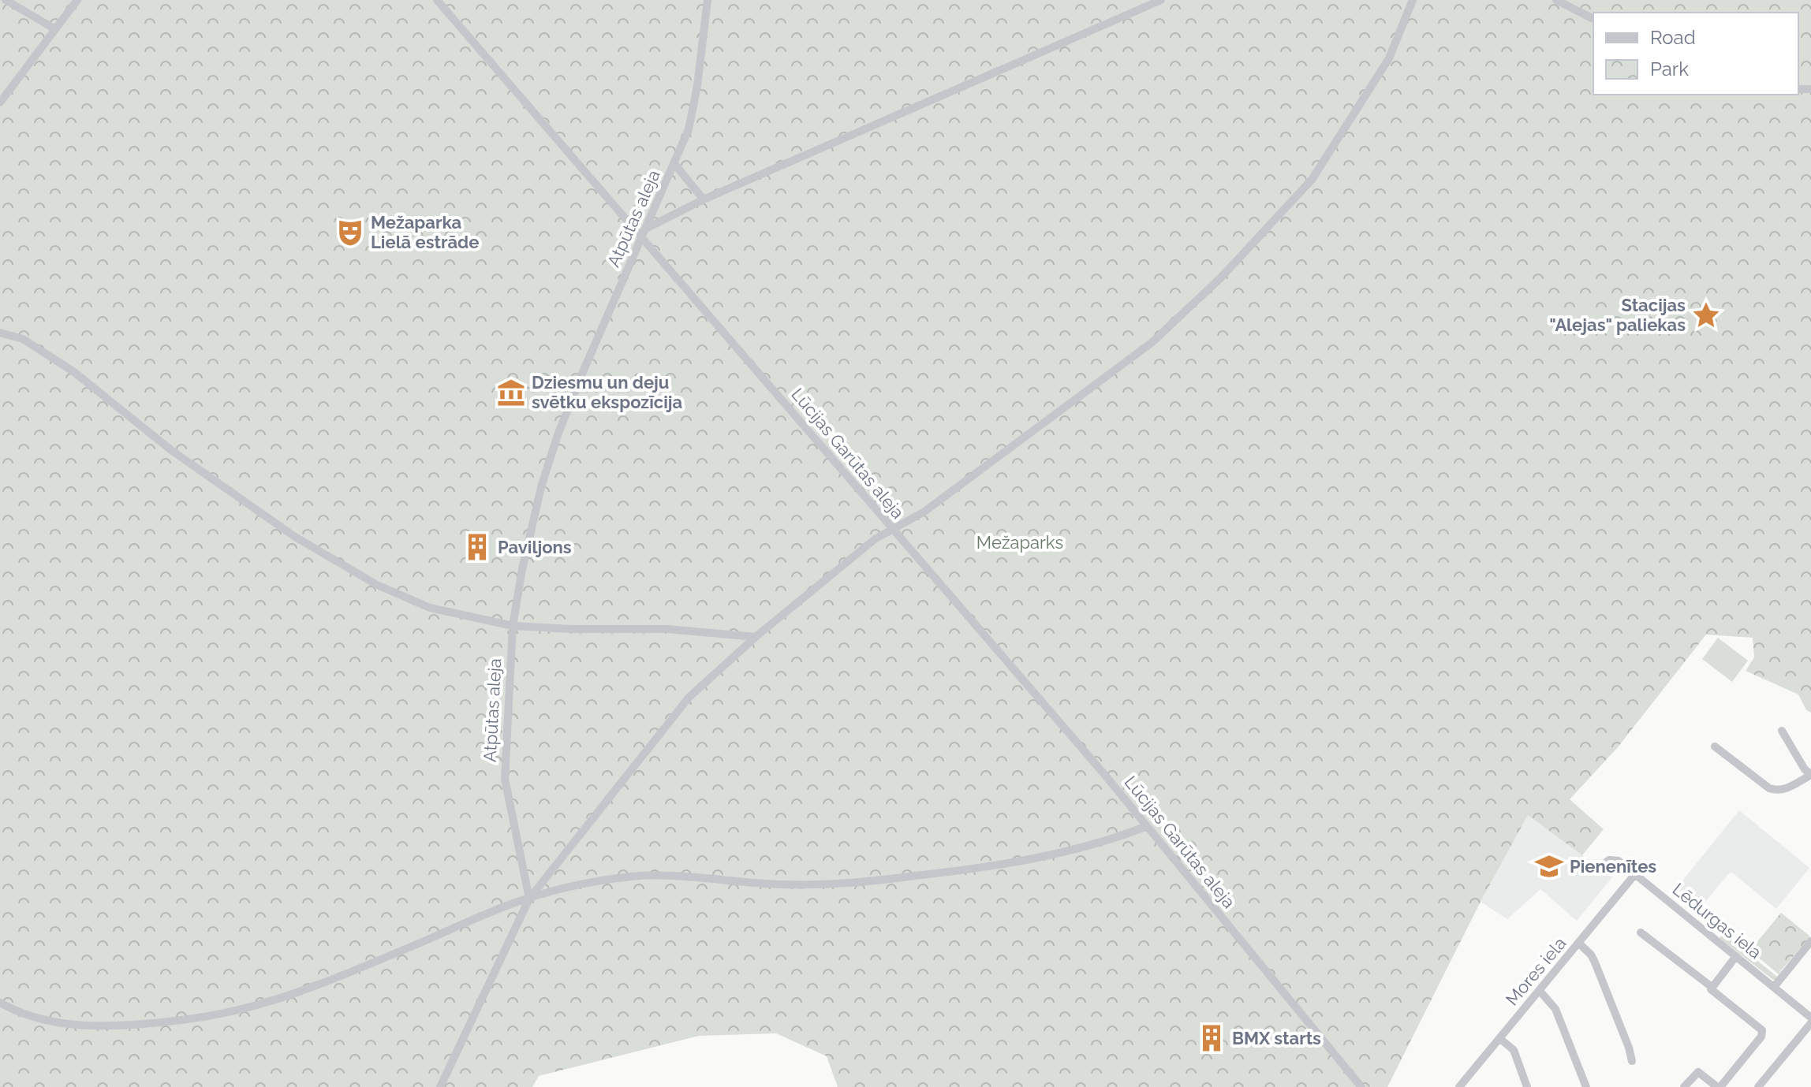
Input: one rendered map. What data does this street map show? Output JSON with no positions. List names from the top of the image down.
{
  "streets": {
    "street": [
      "Atpūtas aleja",
      "Lūcijas Garūtas aleja",
      "Lēdurgas iela",
      "Mores iela"
    ]
  },
  "crossings": [
    ["Atpūtas aleja", "Lūcijas Garūtas aleja"],
    ["Lēdurgas iela", "Mores iela"]
  ],
  "parks": ["Mežaparks"],
  "places": {
    "theatre": ["Mežaparka Lielā estrāde"],
    "place": ["Stacijas \"Alejas\" paliekas"],
    "museum": ["Dziesmu un deju svētku ekspozīcija"],
    "building": ["Paviljons", "BMX starts"],
    "school or university": ["Pienenītes"]
  },
  "legend": ["Road", "Park"]
}
